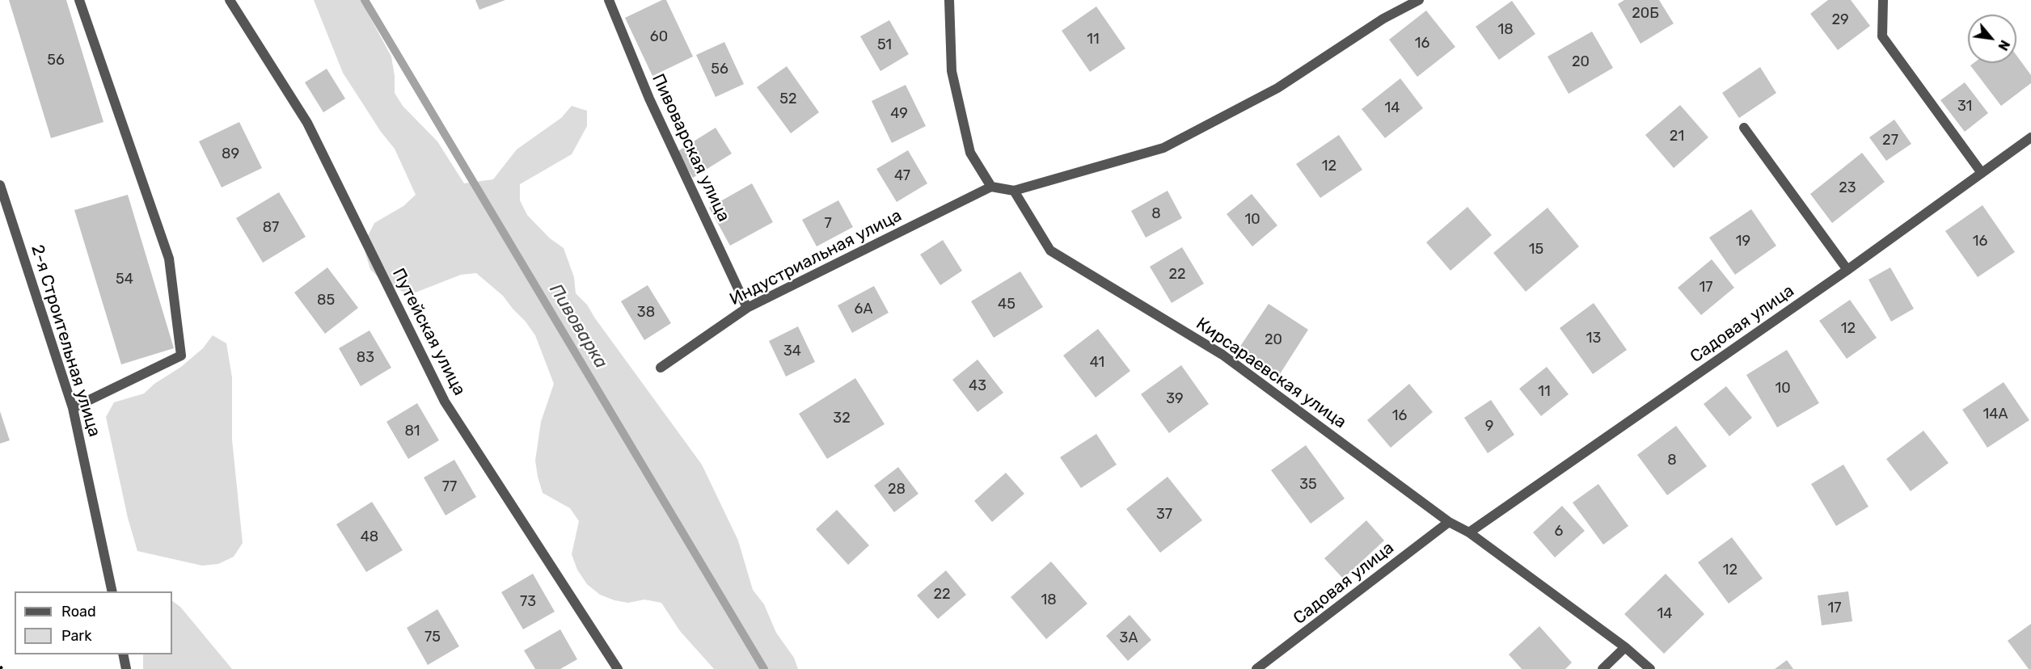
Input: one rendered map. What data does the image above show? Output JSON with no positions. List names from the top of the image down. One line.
{"streets":{"street":["Пивоварская улица","Индустриальная улица","Садовая улица","Путейская улица","2-я Строительная улица","Кирсараевская улица"]},"crossings":[["Пивоварская улица","Индустриальная улица"],["Садовая улица","Кирсараевская улица"]],"water":["Пивоварка"],"house_numbers":["20Б","29","18","60","11","16","51","56","20","56","52","31","14","49","21","27","89","12","47","23","8","10","7","87","19","16","15","22","54","17","85","45","6А","38","12","13","20","34","83","41","43","10","11","39","14А","16","32","9","81","8","35","77","28","37","6","48","12","22","18","73","17","14","75","3А"],"legend":["Road","Park"],"north":"bottom right"}
